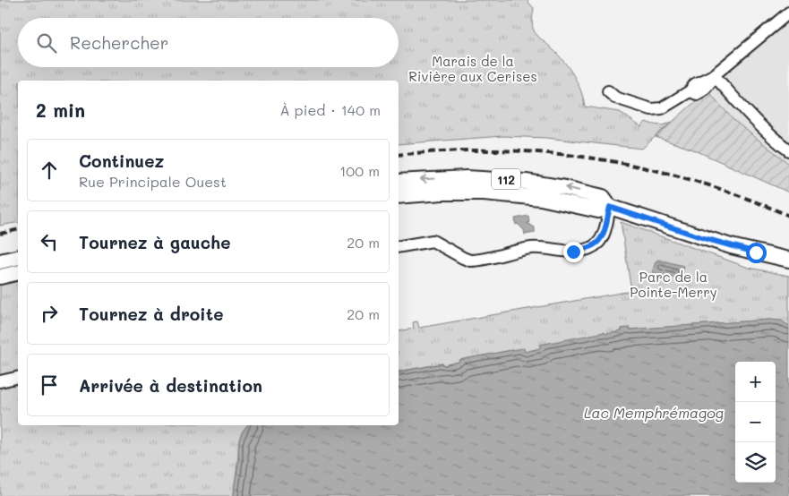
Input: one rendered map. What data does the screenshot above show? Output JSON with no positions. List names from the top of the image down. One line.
{"streets":{"main road":["112"]},"water":["Lac Memphrémagog"],"parks":["Marais de la Rivière aux Cerises","Parc de la Pointe-Merry"],"page":{"search":"Rechercher","heading":["2 min","À pied · 140 m"],"list":[["Continuez","Rue Principale Ouest","100 m"],["Tournez à gauche","20 m"],["Tournez à droite","20 m"],"Arrivée à destination"],"map_buttons":["+","−"]}}
